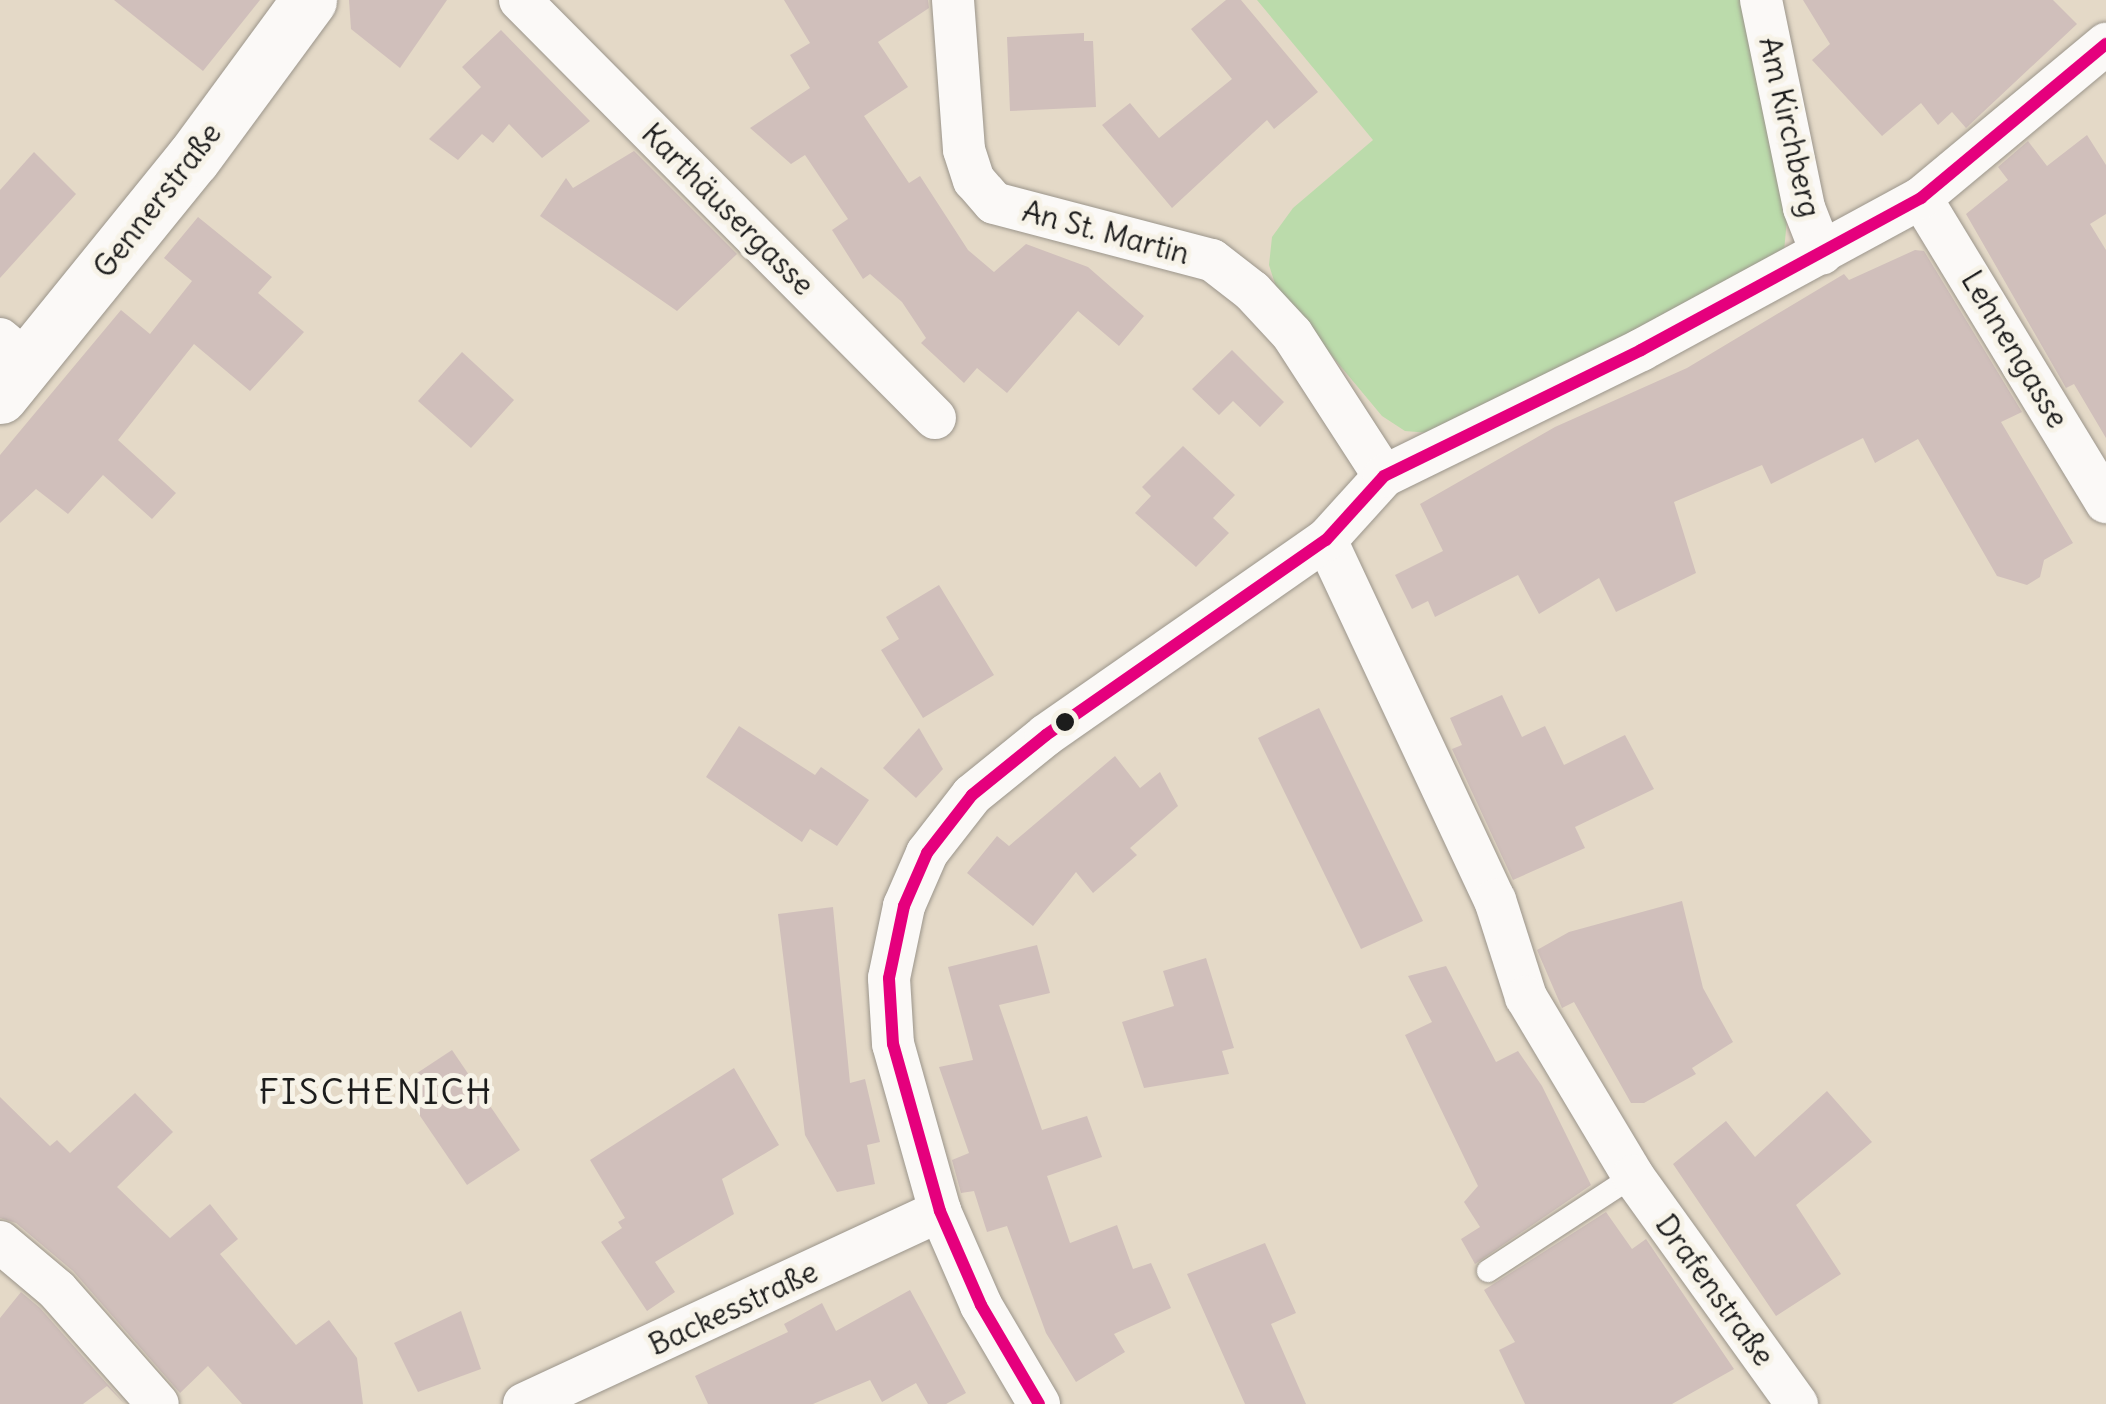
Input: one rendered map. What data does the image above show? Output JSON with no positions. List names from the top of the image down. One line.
{"streets":{"street":["Am Kirchberg","Gennerstraße","Karthäusergasse","An St. Martin","Lehnengasse","Drafenstraße","Backesstraße"]},"districts":["FISCHENICH"]}
